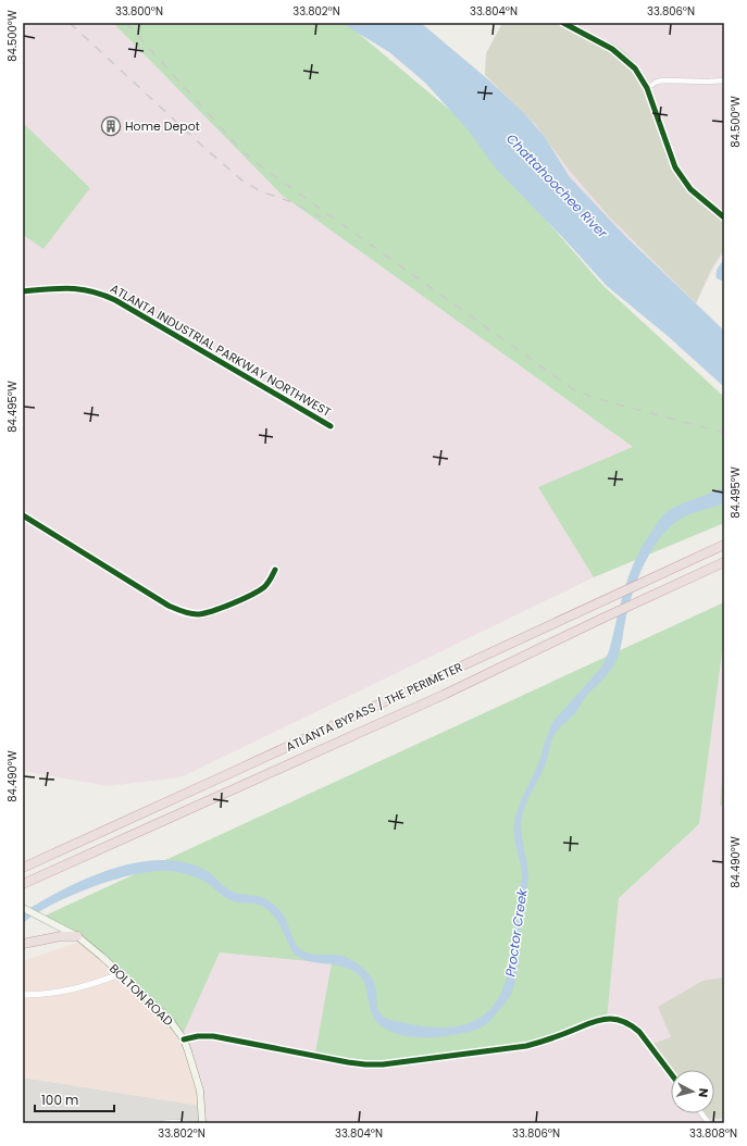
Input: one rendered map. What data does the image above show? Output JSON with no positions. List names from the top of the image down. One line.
{"streets":{"highway":["ATLANTA BYPASS / THE PERIMETER"],"main road":["BOLTON ROAD"],"street":["ATLANTA INDUSTRIAL PARKWAY NORTHWEST"]},"water":["Chattahoochee River","Proctor Creek"],"places":{"building":["Home Depot"]},"scale_bar":"100 m","north":"right","coordinates":["33.800°N","33.802°N","33.804°N","33.806°N","84.500°W","84.495°W","84.490°W","33.808°N"]}
